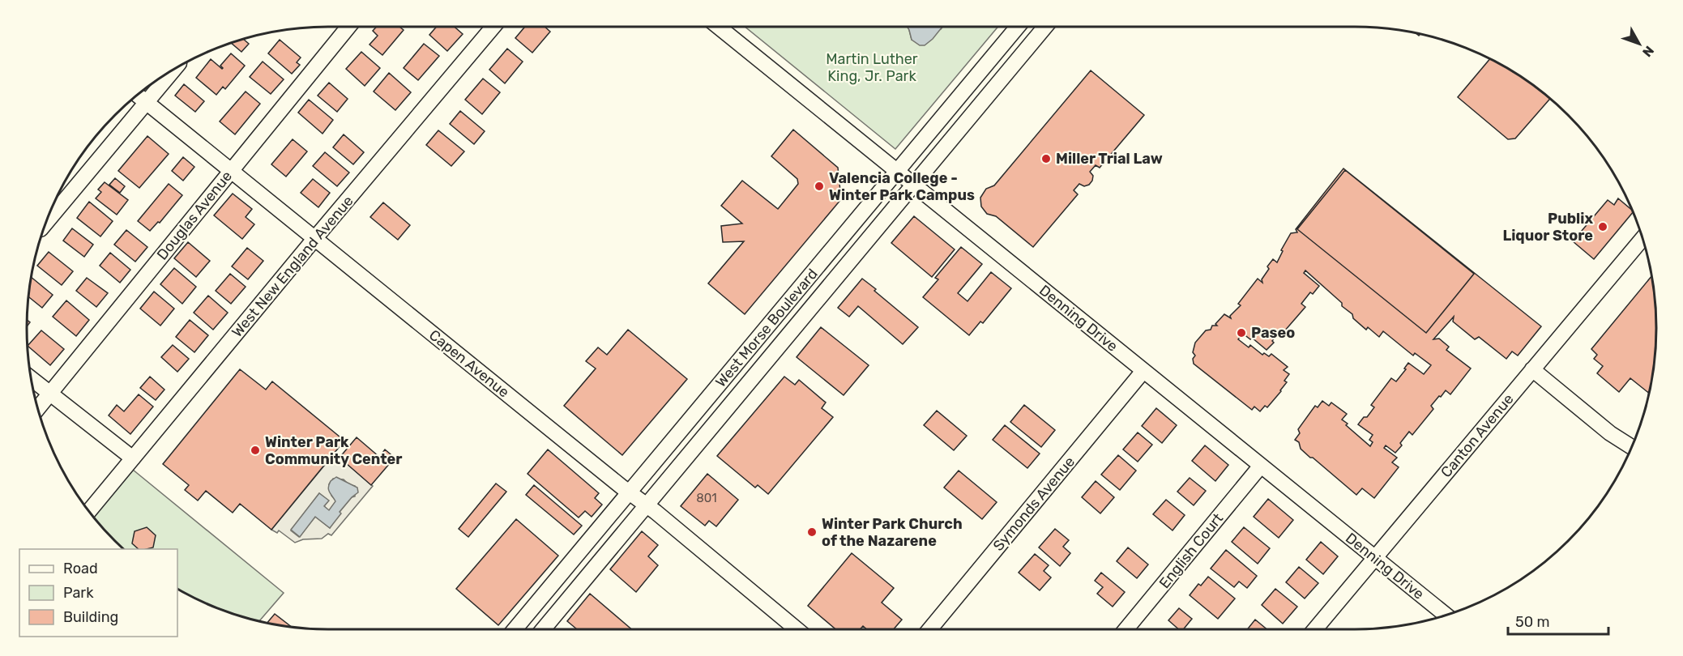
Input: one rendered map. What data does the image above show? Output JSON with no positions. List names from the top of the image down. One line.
{"streets":{"street":["Douglas Avenue","West New England Avenue","Denning Drive","West Morse Boulevard","Capen Avenue","Canton Avenue","Symonds Avenue","English Court"]},"crossings":[["Douglas Avenue","Capen Avenue"],["West New England Avenue","Capen Avenue"],["Denning Drive","West Morse Boulevard"],["Denning Drive","Canton Avenue"],["Denning Drive","Symonds Avenue"],["Denning Drive","English Court"],["West Morse Boulevard","Capen Avenue"]],"parks":["Martin Luther King, Jr. Park"],"places":["Miller Trial Law","Valencia College - Winter Park Campus","Publix Liquor Store","Paseo","Winter Park Community Center","Winter Park Church of the Nazarene"],"house_numbers":["801"],"legend":["Road","Park","Building"],"scale_bar":"50 m","north":"bottom right"}
